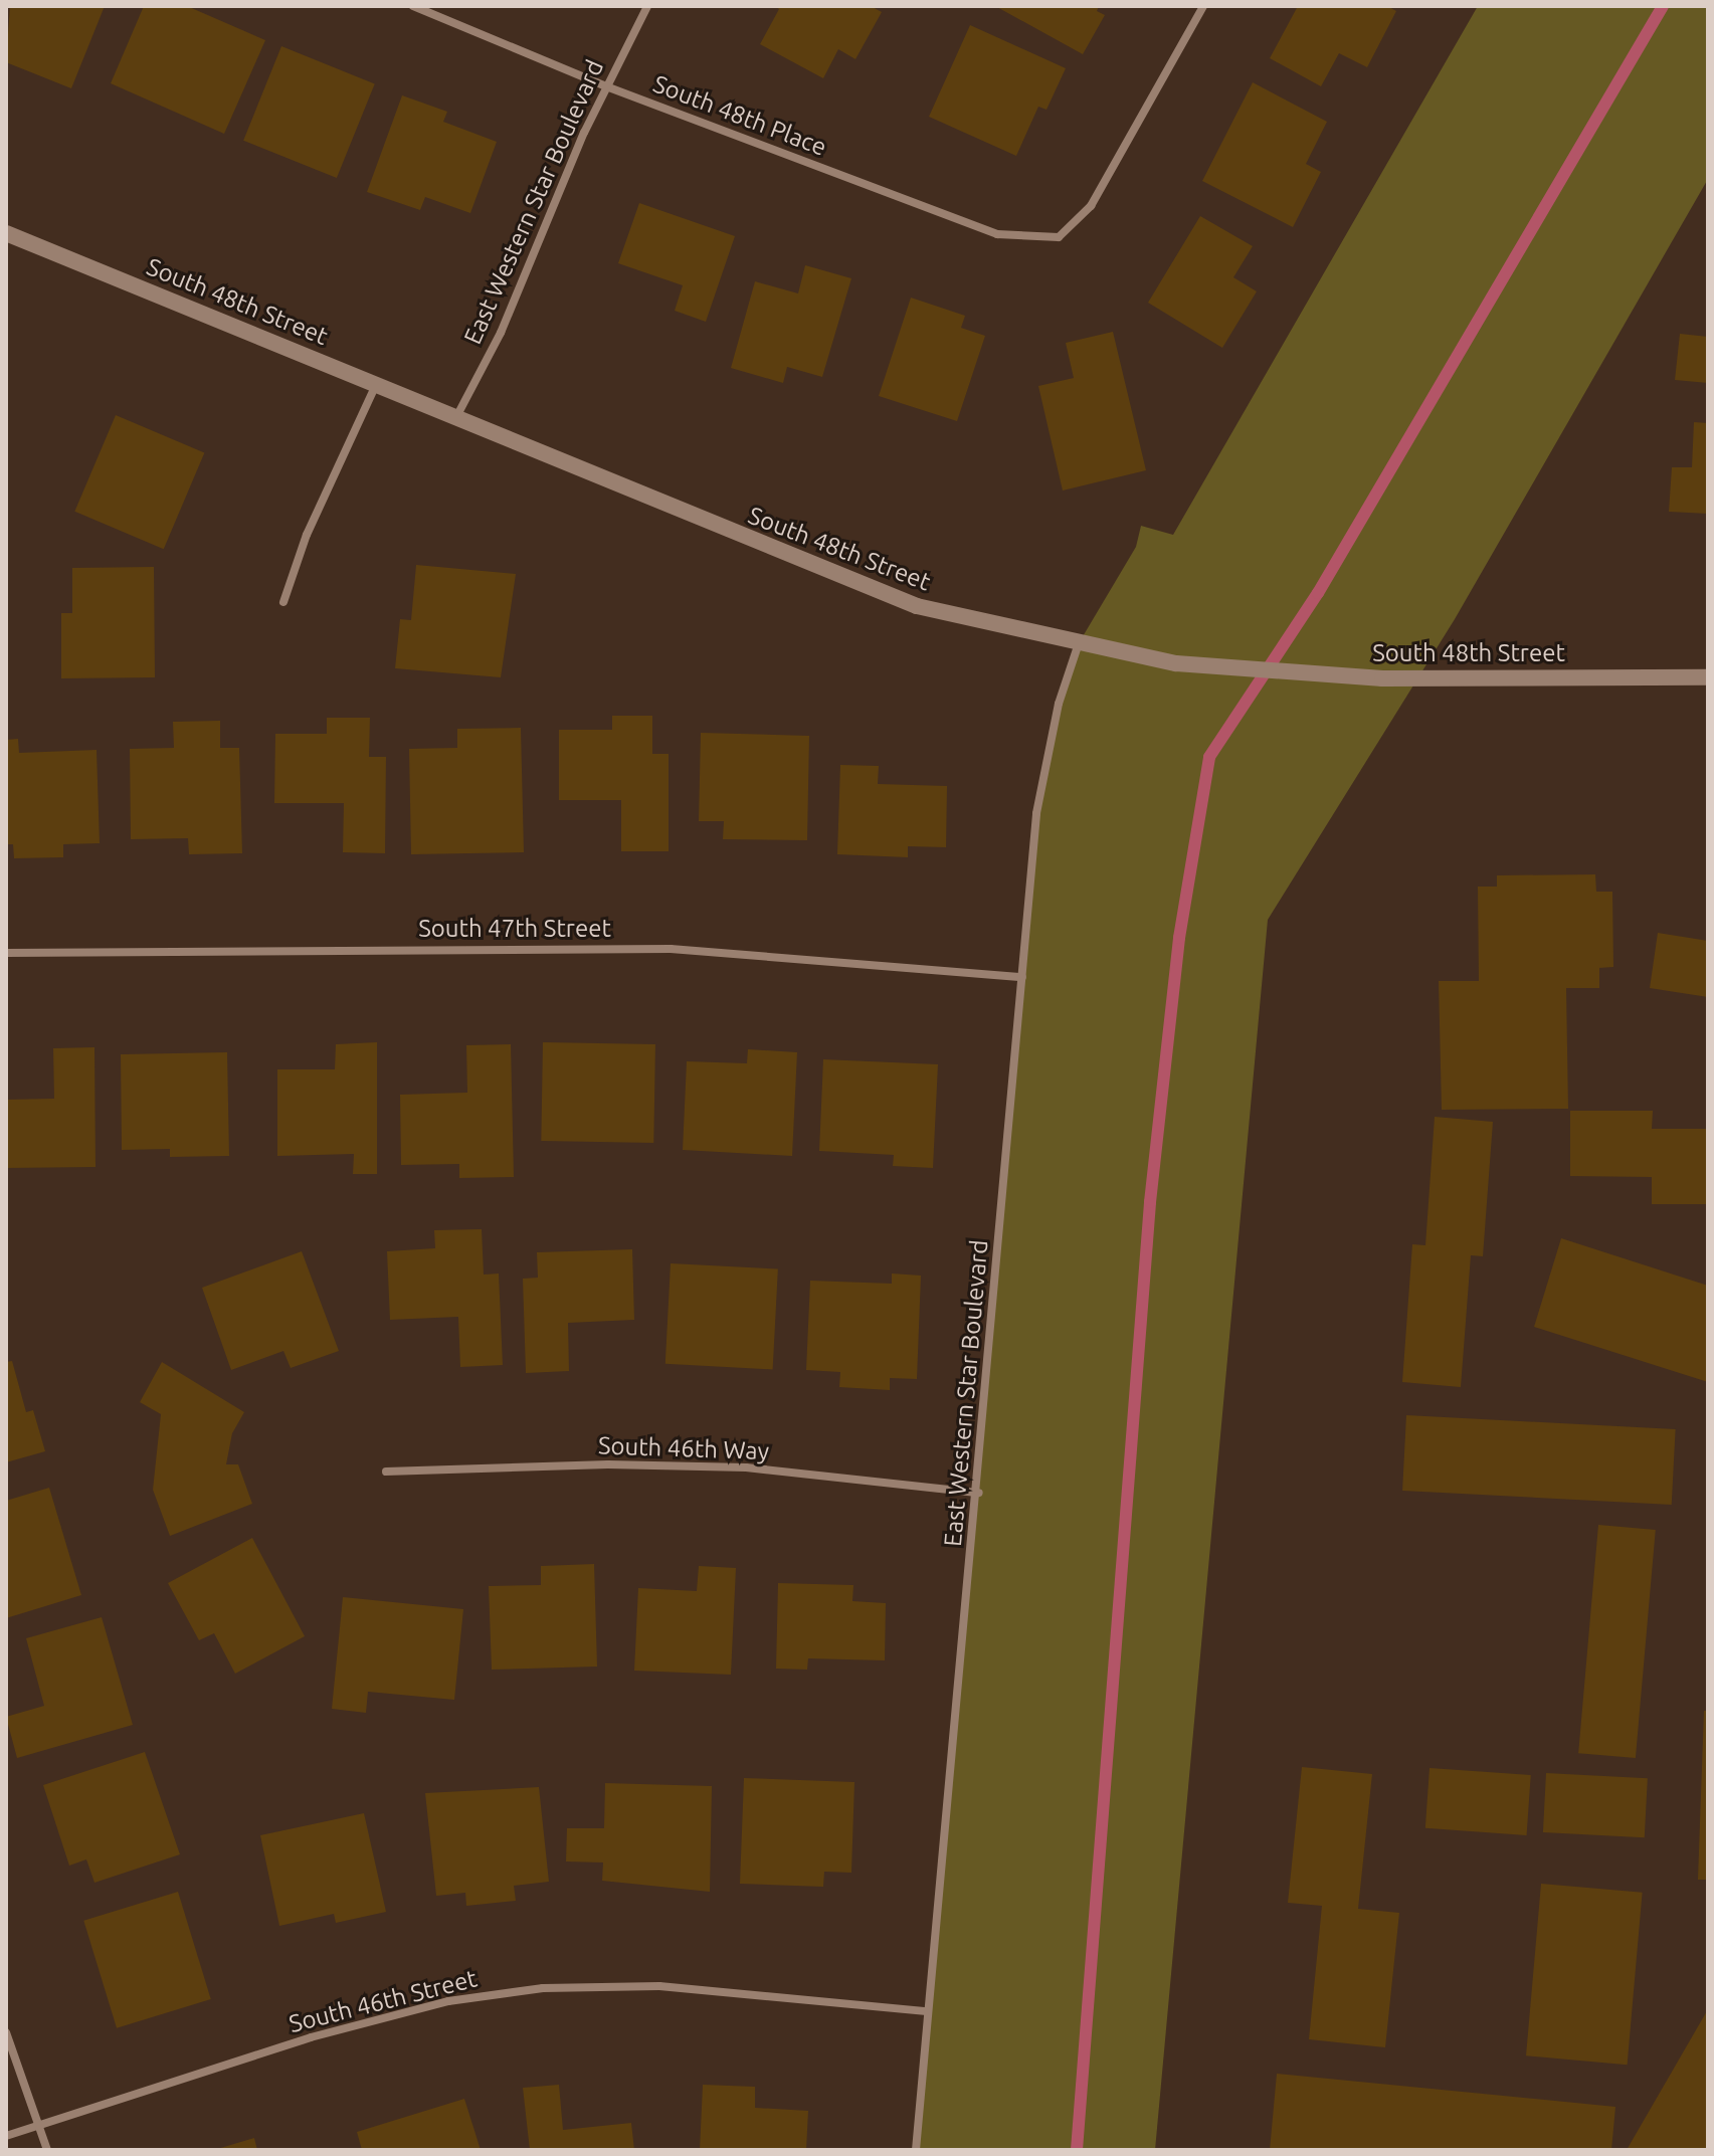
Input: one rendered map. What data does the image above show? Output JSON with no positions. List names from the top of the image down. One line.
{"streets":{"main road":["South 48th Street"],"street":["South 48th Place","East Western Star Boulevard","South 47th Street","South 46th Way","South 46th Street"]},"crossings":[["South 48th Place","East Western Star Boulevard"],["East Western Star Boulevard","South 48th Street"],["East Western Star Boulevard","South 47th Street"],["East Western Star Boulevard","South 46th Way"],["East Western Star Boulevard","South 46th Street"]]}
